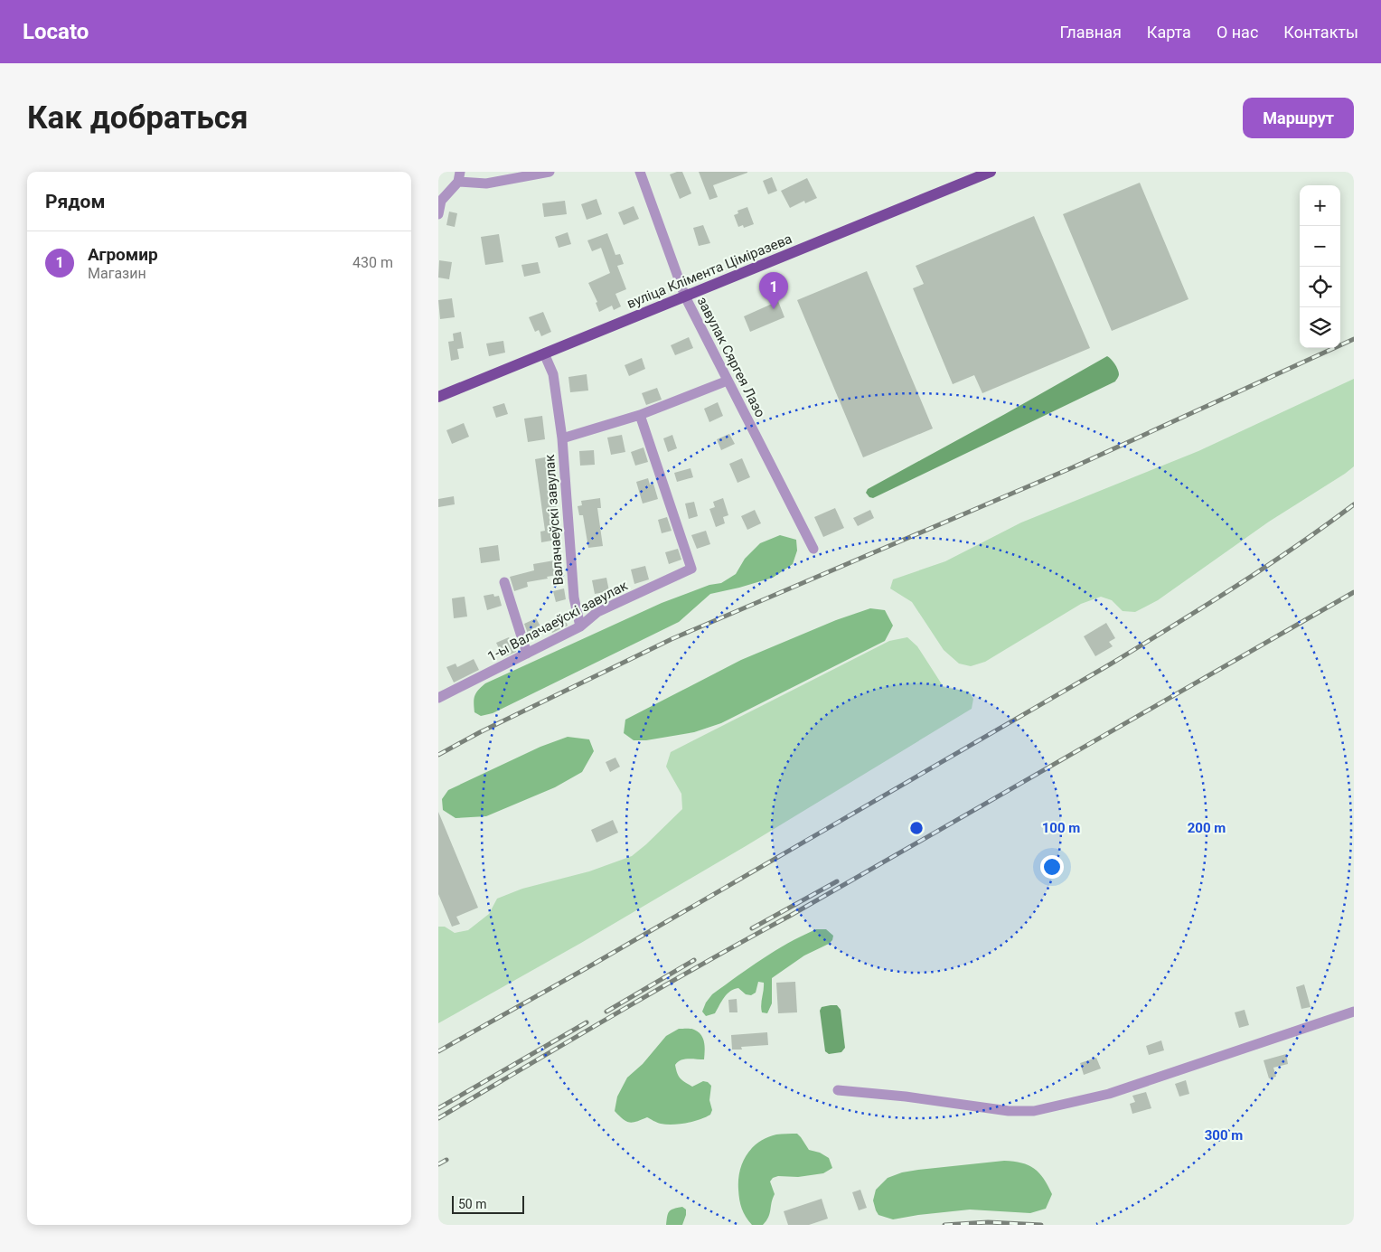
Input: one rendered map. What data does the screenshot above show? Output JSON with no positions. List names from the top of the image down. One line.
{"streets":{"main road":["вуліца Клімента Ціміразева"],"street":["завулак Сяргея Лазо","Валачаеўскі завулак","1-ы Валачаеўскі завулак"]},"crossings":[["вуліца Клімента Ціміразева","завулак Сяргея Лазо"],["вуліца Клімента Ціміразева","Валачаеўскі завулак"],["завулак Сяргея Лазо","Валачаеўскі завулак"],["Валачаеўскі завулак","1-ы Валачаеўскі завулак"]],"scale_bar":"50 m","page":{"header":"Locato","nav":["Главная","Карта","О нас","Контакты"],"buttons":"Маршрут","title":"Как добраться","heading":"Рядом","map_buttons":["+","−"],"list":[{"mark":"1","name":"Агромир","note":"Магазин","value":"430 m"}],"pins":"1","scale":"50 m"},"rings":["100 m","200 m","300 m"]}
